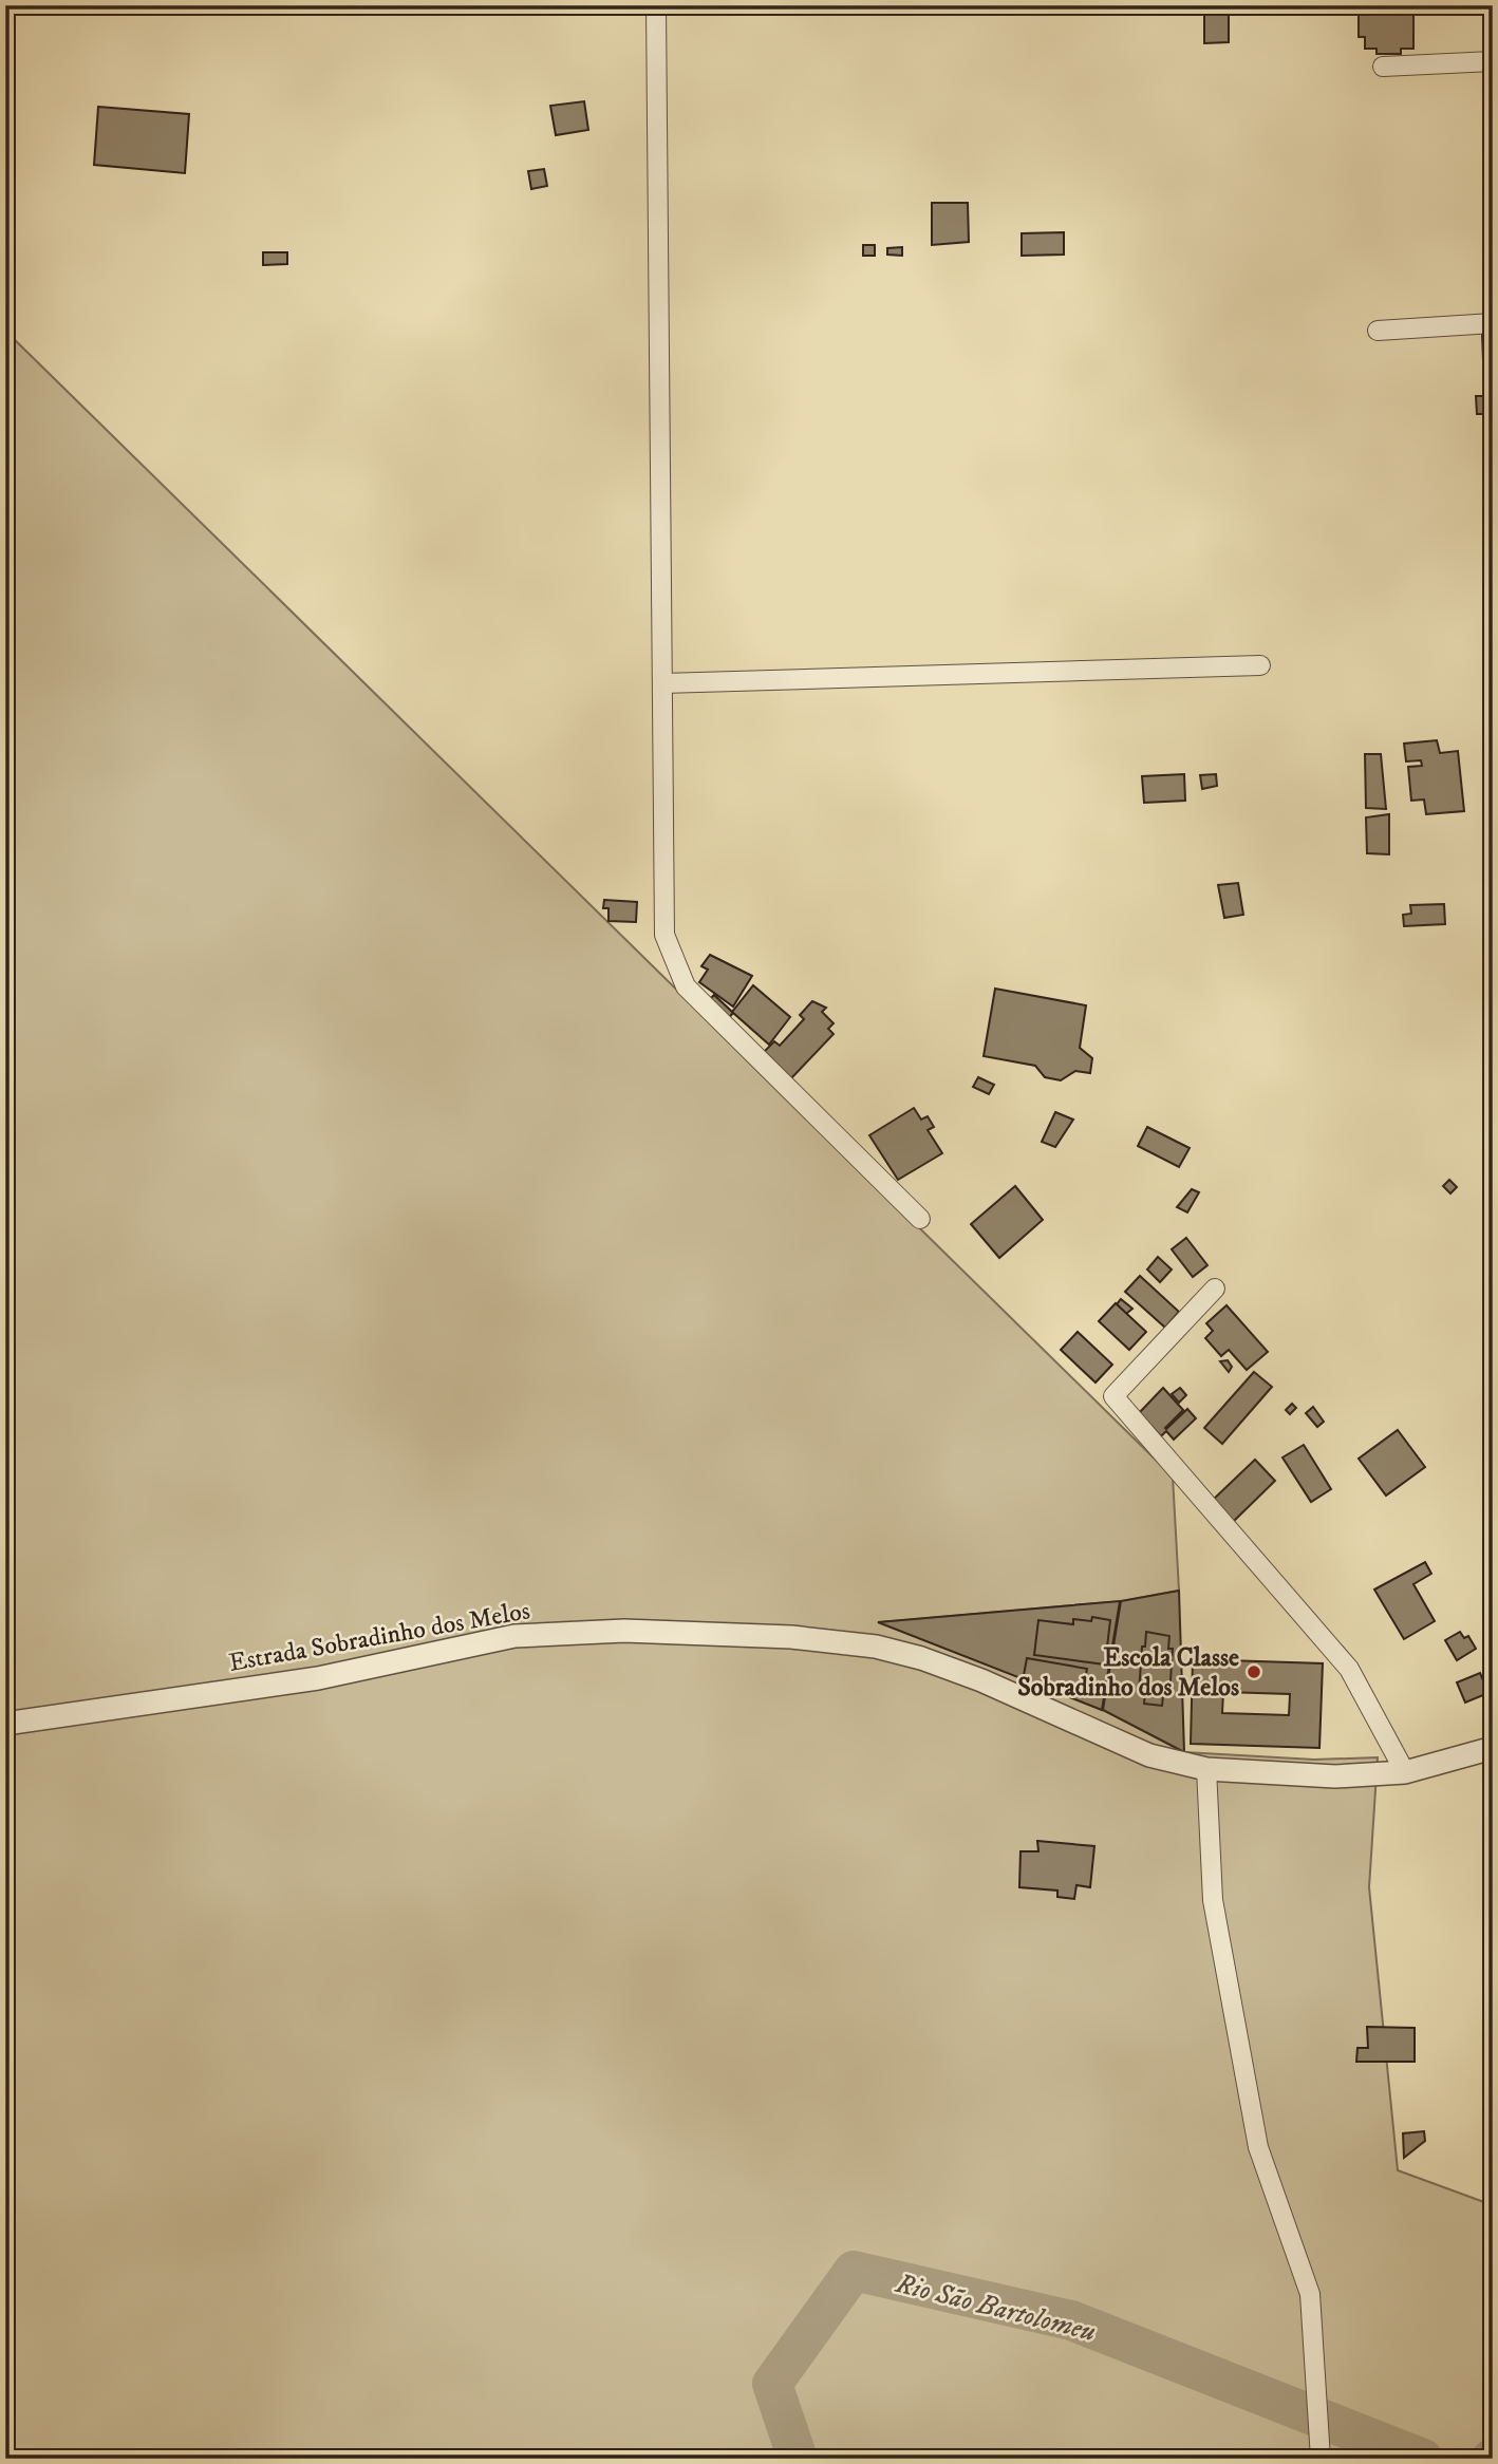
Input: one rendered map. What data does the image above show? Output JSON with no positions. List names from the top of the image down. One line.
{"streets":{"street":["Estrada Sobradinho dos Melos"]},"water":["Rio São Bartolomeu"],"places":["Escola Classe Sobradinho dos Melos"]}
